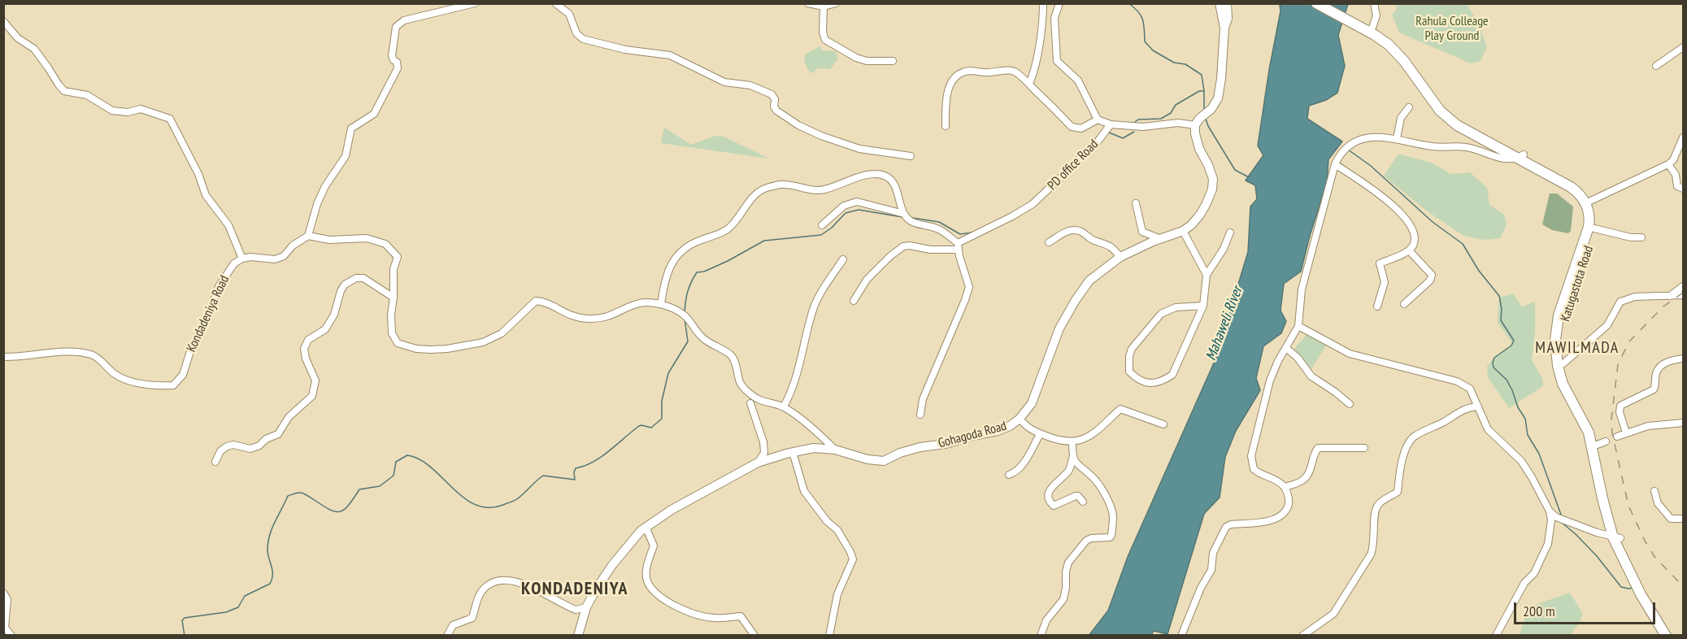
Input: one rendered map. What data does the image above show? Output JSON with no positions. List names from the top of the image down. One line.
{"streets":{"highway":["Katugastota Road"],"main road":["Gohagoda Road"],"street":["PD office Road","Kondadeniya Road"]},"districts":["MAWILMADA","KONDADENIYA"],"water":["Mahaweli River"],"parks":["Rahula Colleage Play Ground"],"scale_bar":"200 m"}
